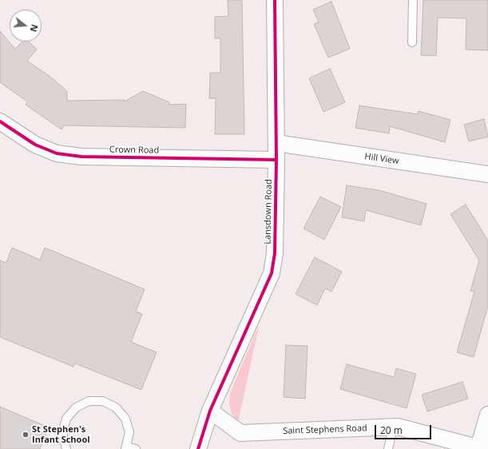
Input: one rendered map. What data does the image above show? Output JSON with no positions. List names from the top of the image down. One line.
{"streets":{"street":["Crown Road","Hill View","Lansdown Road","Saint Stephens Road"]},"crossings":[["Crown Road","Lansdown Road"],["Hill View","Lansdown Road"],["Lansdown Road","Saint Stephens Road"]],"places":["St Stephen's Infant School"],"scale_bar":"20 m","north":"right"}
